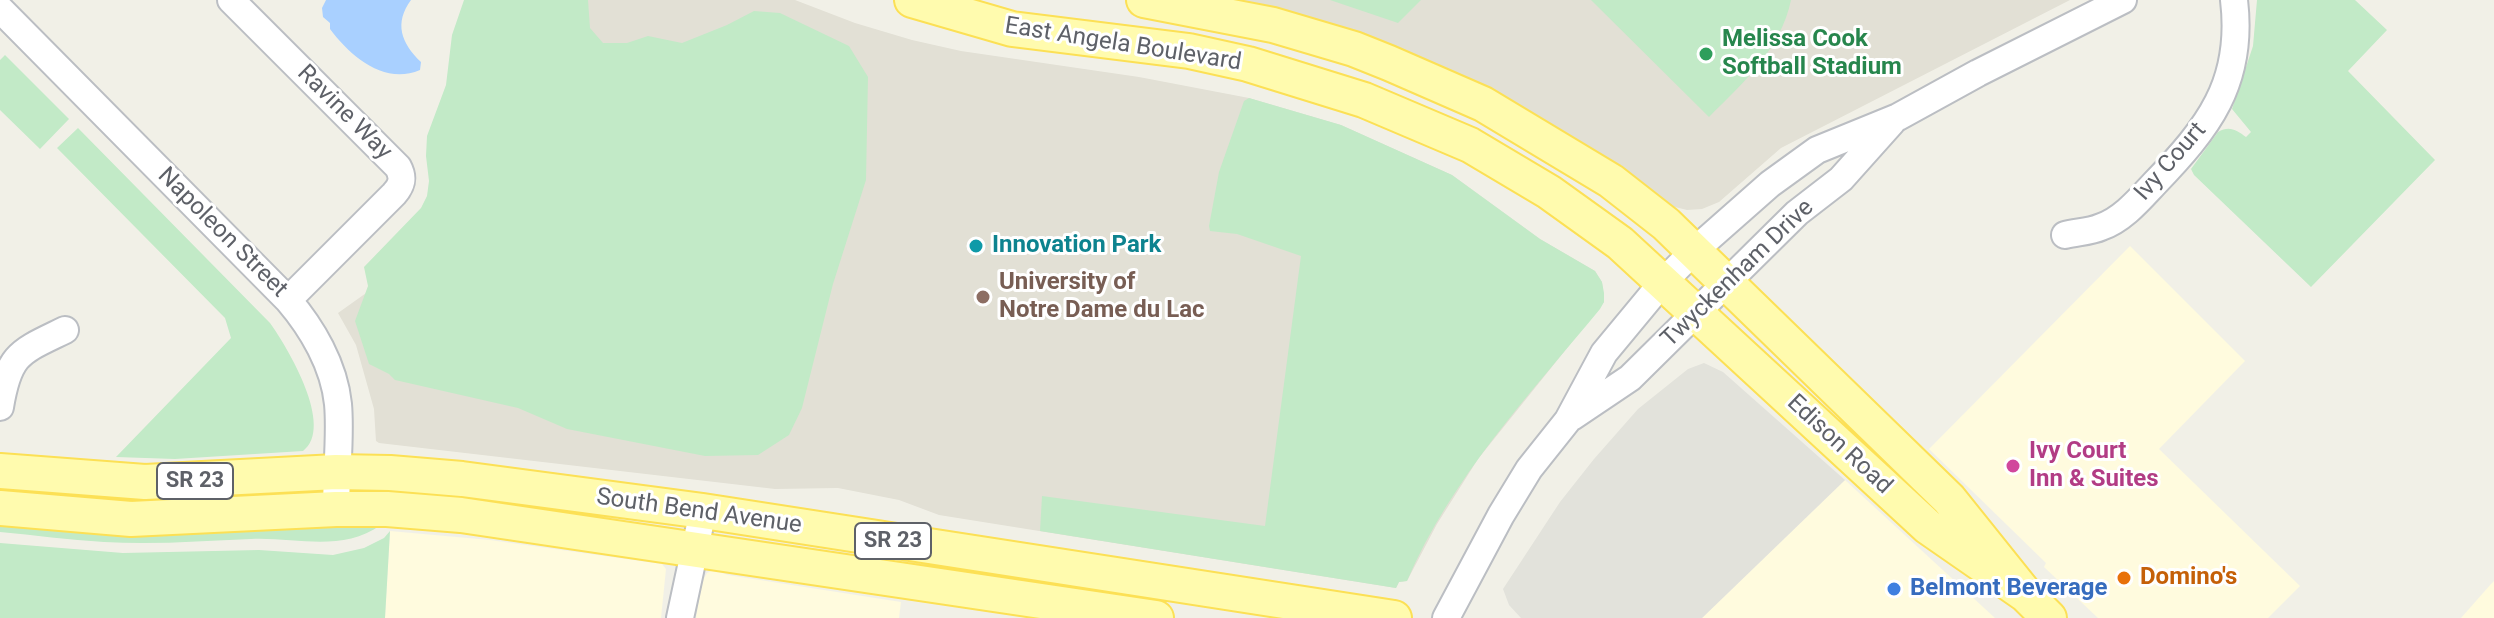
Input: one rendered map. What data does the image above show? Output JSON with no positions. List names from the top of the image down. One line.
{"streets":{"main road":["East Angela Boulevard","Edison Road","SR 23","South Bend Avenue"],"street":["Ravine Way","Ivy Court","Napoleon Street","Twyckenham Drive"]},"crossings":[["East Angela Boulevard","Twyckenham Drive"],["East Angela Boulevard","Edison Road"],["Ravine Way","Napoleon Street"],["Napoleon Street","South Bend Avenue"],["Twyckenham Drive","Edison Road"]],"places":["Melissa Cook Softball Stadium","Innovation Park","University of Notre Dame du Lac","Ivy Court Inn & Suites","Domino's","Belmont Beverage"]}
